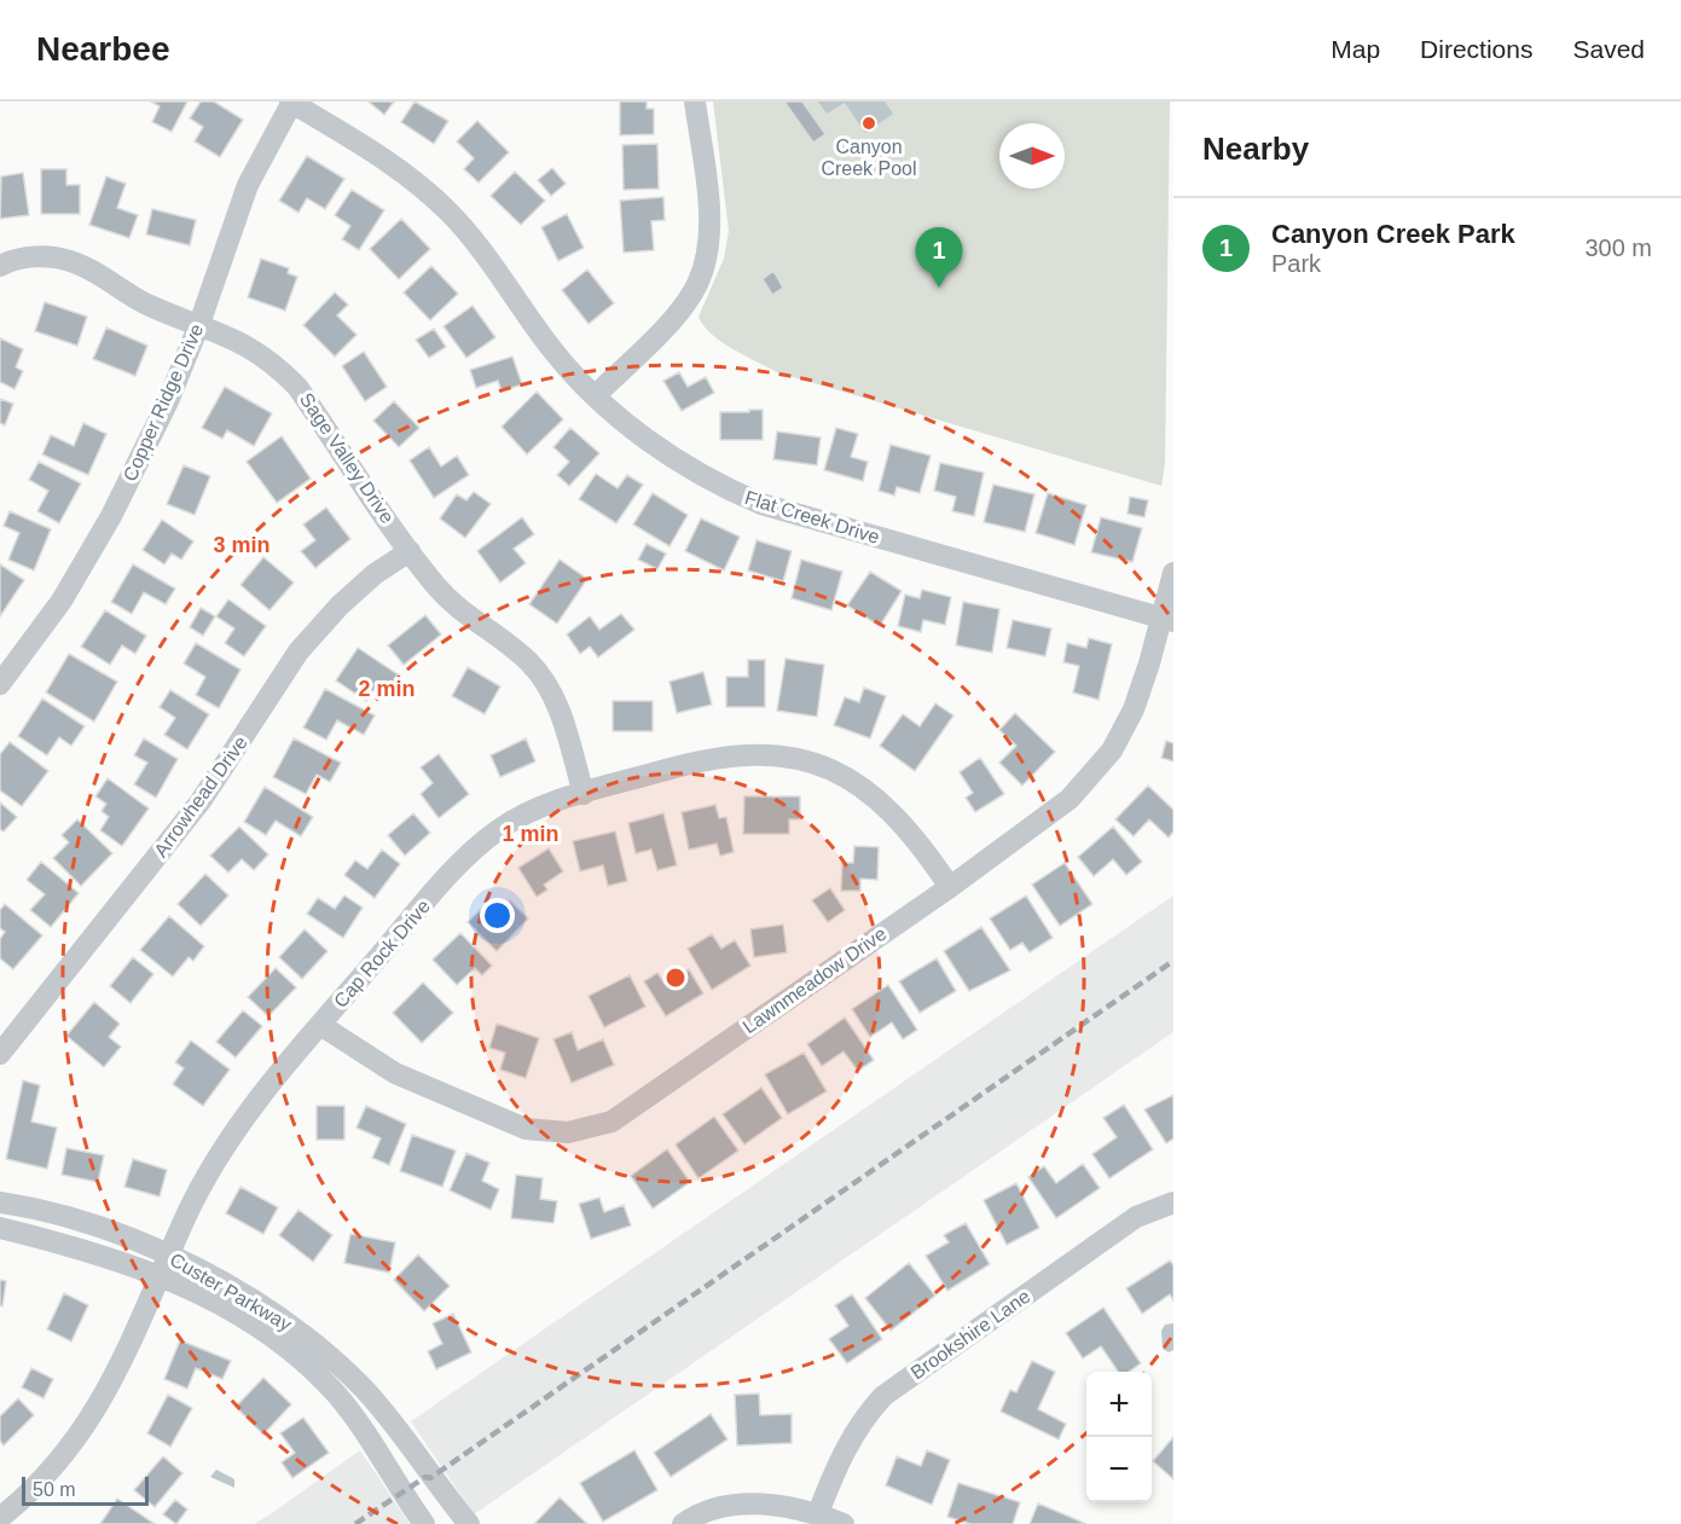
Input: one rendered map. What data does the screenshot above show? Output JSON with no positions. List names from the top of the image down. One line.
{"streets":{"street":["Copper Ridge Drive","Sage Valley Drive","Flat Creek Drive","Arrowhead Drive","Cap Rock Drive","Lawnmeadow Drive","Custer Parkway","Brookshire Lane"]},"crossings":[["Copper Ridge Drive","Sage Valley Drive"],["Copper Ridge Drive","Flat Creek Drive"],["Sage Valley Drive","Arrowhead Drive"],["Sage Valley Drive","Cap Rock Drive"],["Flat Creek Drive","Lawnmeadow Drive"],["Cap Rock Drive","Lawnmeadow Drive"],["Cap Rock Drive","Custer Parkway"]],"places":["Canyon Creek Pool"],"scale_bar":"50 m","north":"right","page":{"header":"Nearbee","nav":["Map","Directions","Saved"],"heading":"Nearby","list":[{"mark":"1","name":"Canyon Creek Park","note":"Park","value":"300 m"}],"pins":"1","map_buttons":["+","−"],"scale":"50 m"},"rings":["3 min","2 min","1 min"]}
